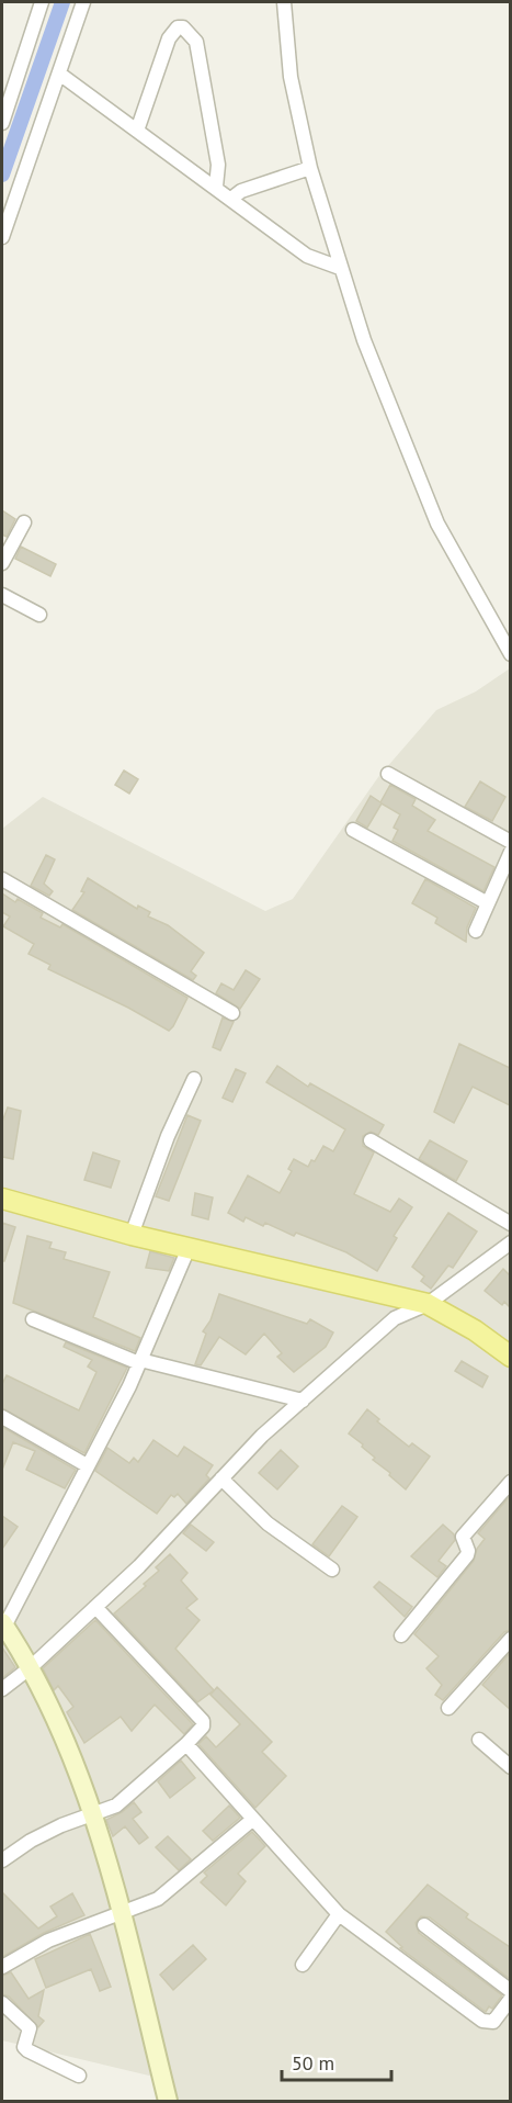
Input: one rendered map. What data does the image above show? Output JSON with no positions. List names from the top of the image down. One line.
{"scale_bar":"50 m"}
